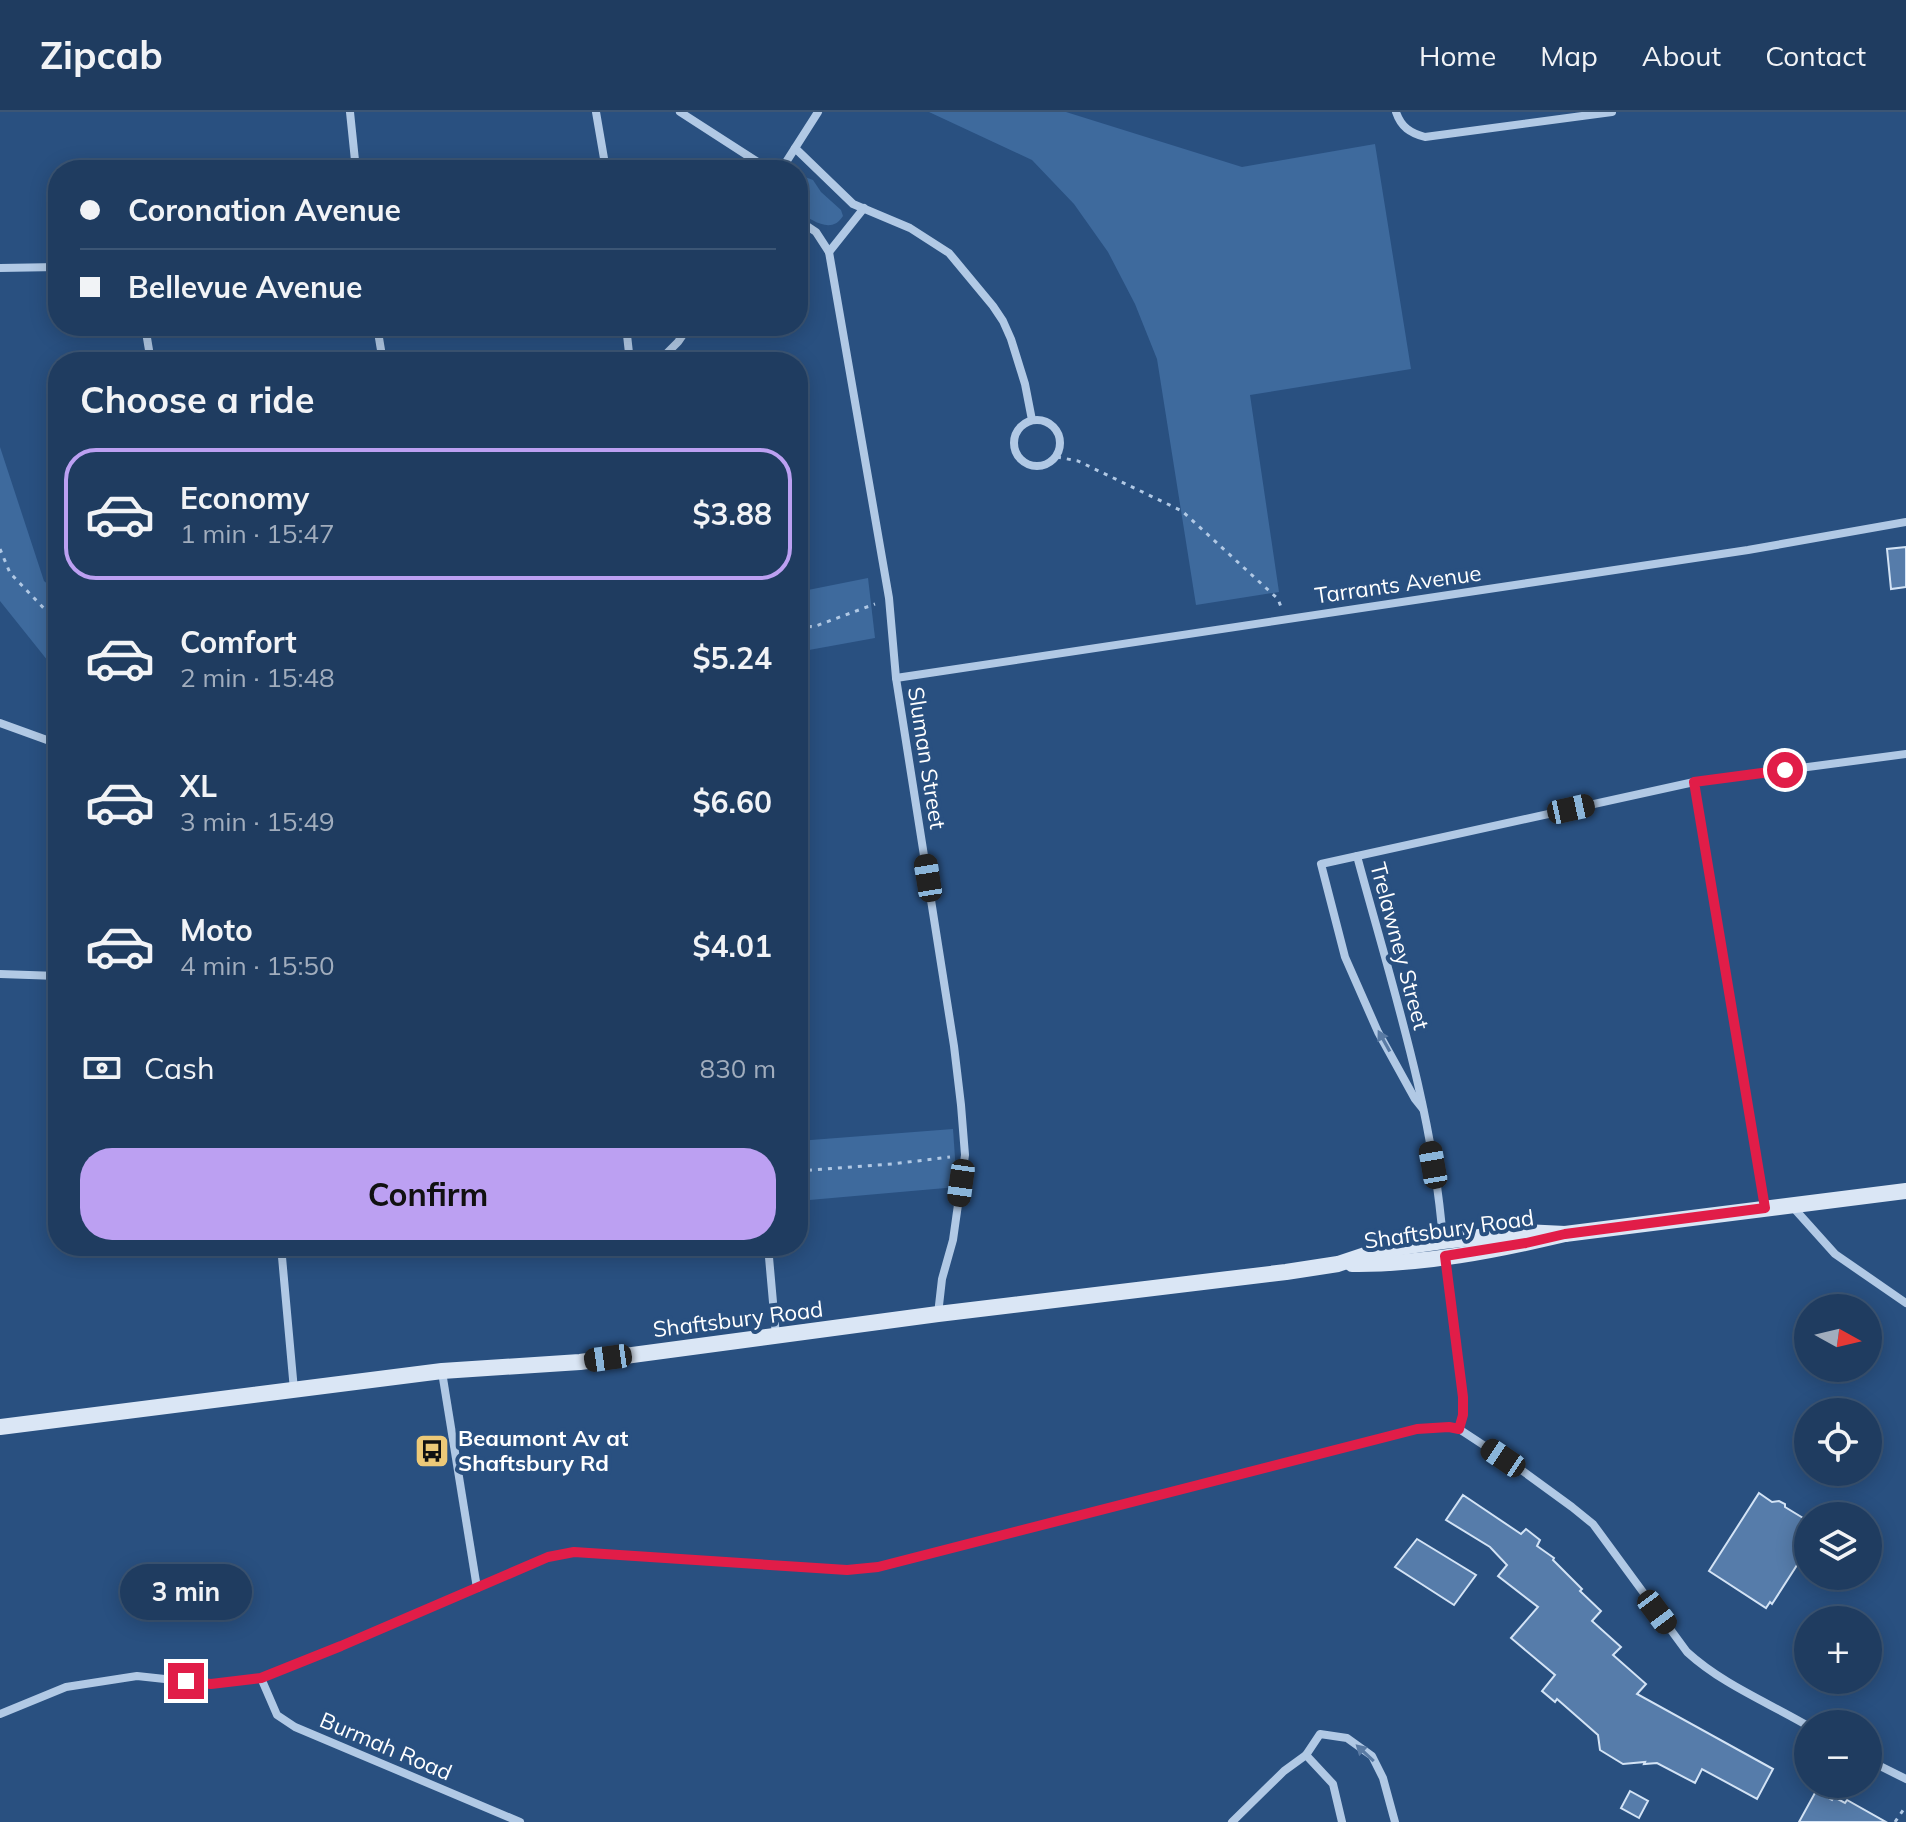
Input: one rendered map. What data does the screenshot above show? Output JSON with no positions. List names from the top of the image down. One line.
{"streets":{"street":["Tarrants Avenue","Sluman Street","Trelawney Street","Shaftsbury Road","Burmah Road"]},"crossings":[["Tarrants Avenue","Sluman Street"],["Sluman Street","Shaftsbury Road"],["Trelawney Street","Shaftsbury Road"]],"places":{"bus stop":["Beaumont Av at Shaftsbury Rd"]},"north":"right","page":{"header":"Zipcab","nav":["Home","Map","About","Contact"],"banner":["Coronation Avenue","Bellevue Avenue"],"heading":"Choose a ride","list":[{"name":"Economy","note":"1 min · 15:47","value":"$3.88"},{"name":"Comfort","note":"2 min · 15:48","value":"$5.24"},{"name":"XL","note":"3 min · 15:49","value":"$6.60"},{"name":"Moto","note":"4 min · 15:50","value":"$4.01"}],"pay":["Cash","830 m"],"buttons":"Confirm","map_buttons":["+","−"],"bubble":"3 min"}}
